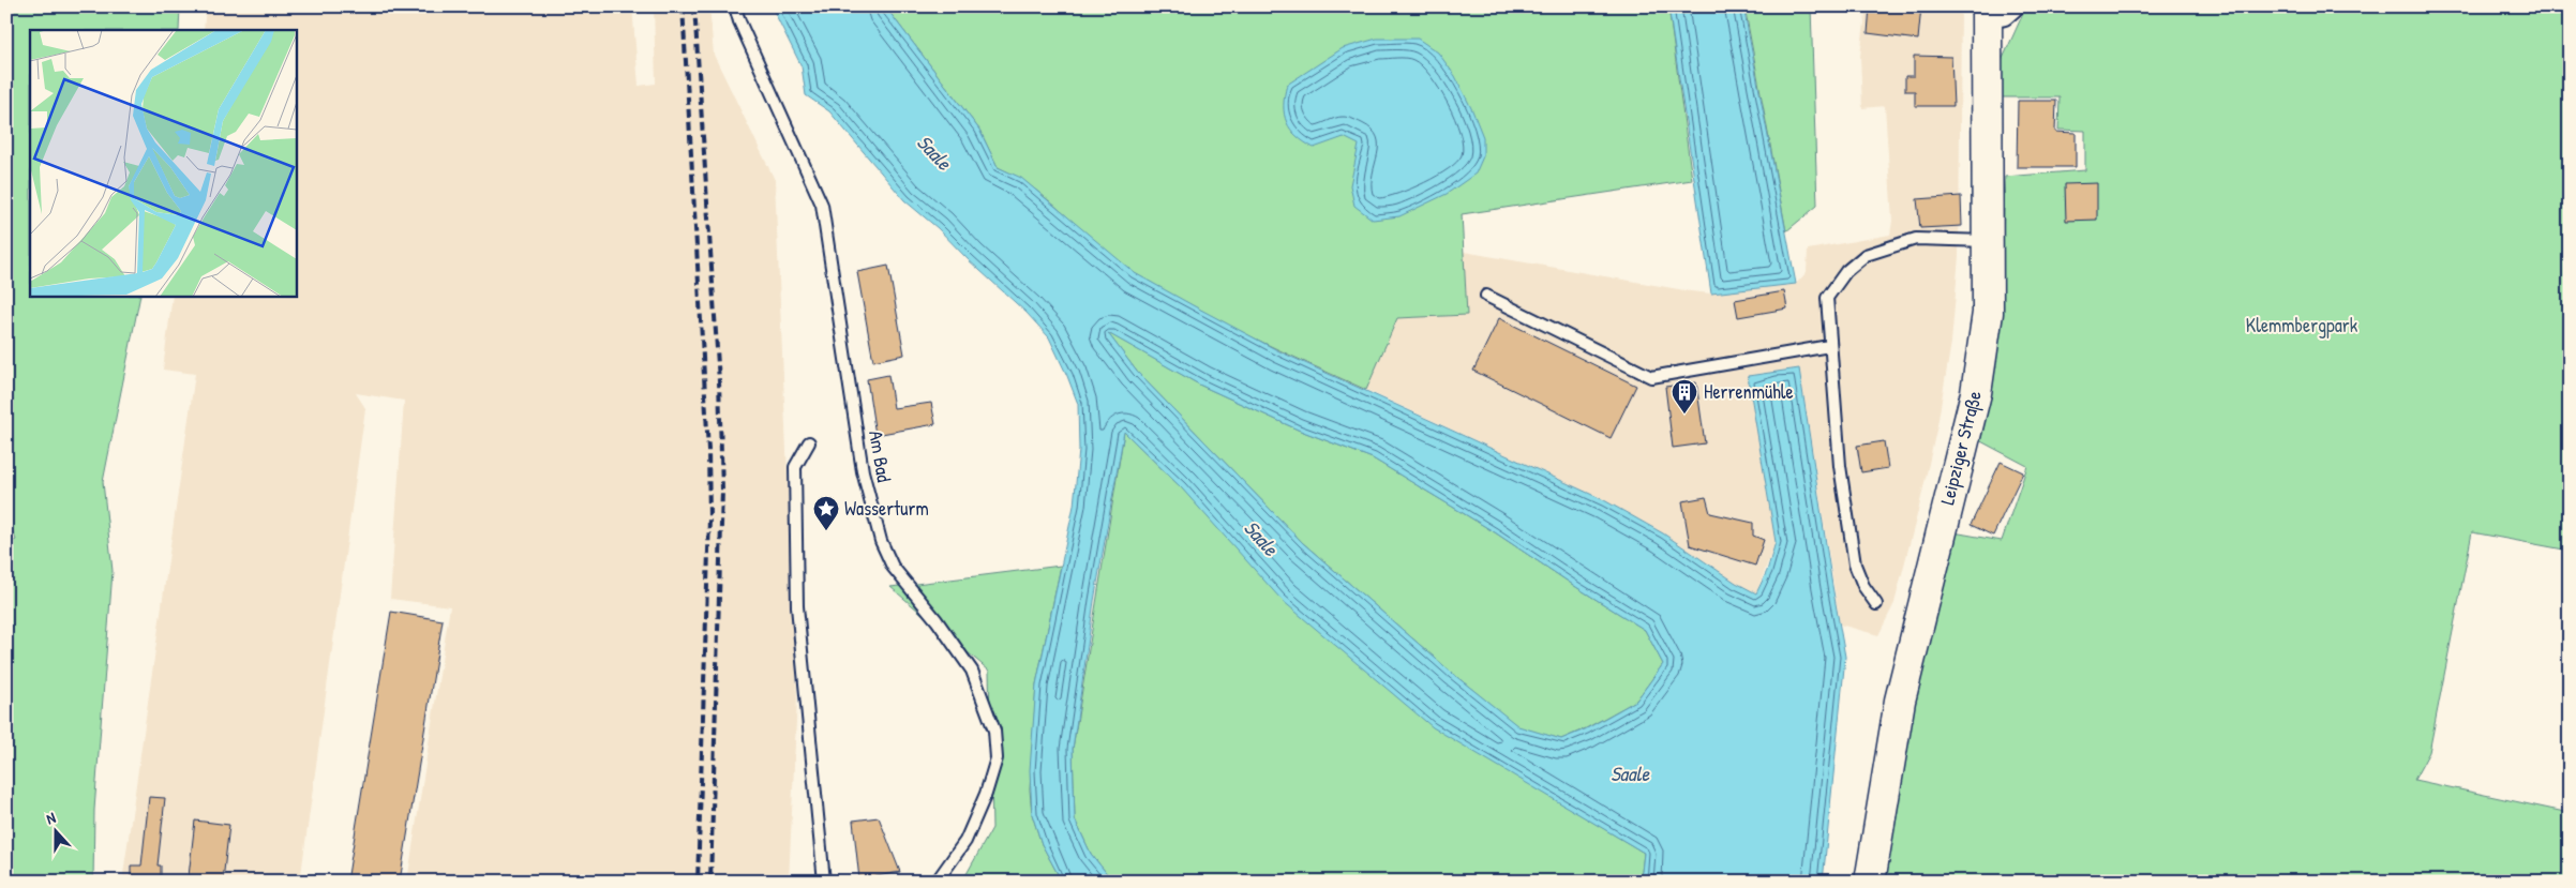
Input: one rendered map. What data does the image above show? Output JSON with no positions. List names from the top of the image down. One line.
{"streets":{"street":["Leipziger Straße"],"lane":["Am Bad"]},"water":["Saale"],"parks":["Klemmbergpark"],"places":{"building":["Herrenmühle"],"place":["Wasserturm"]},"north":"top"}
